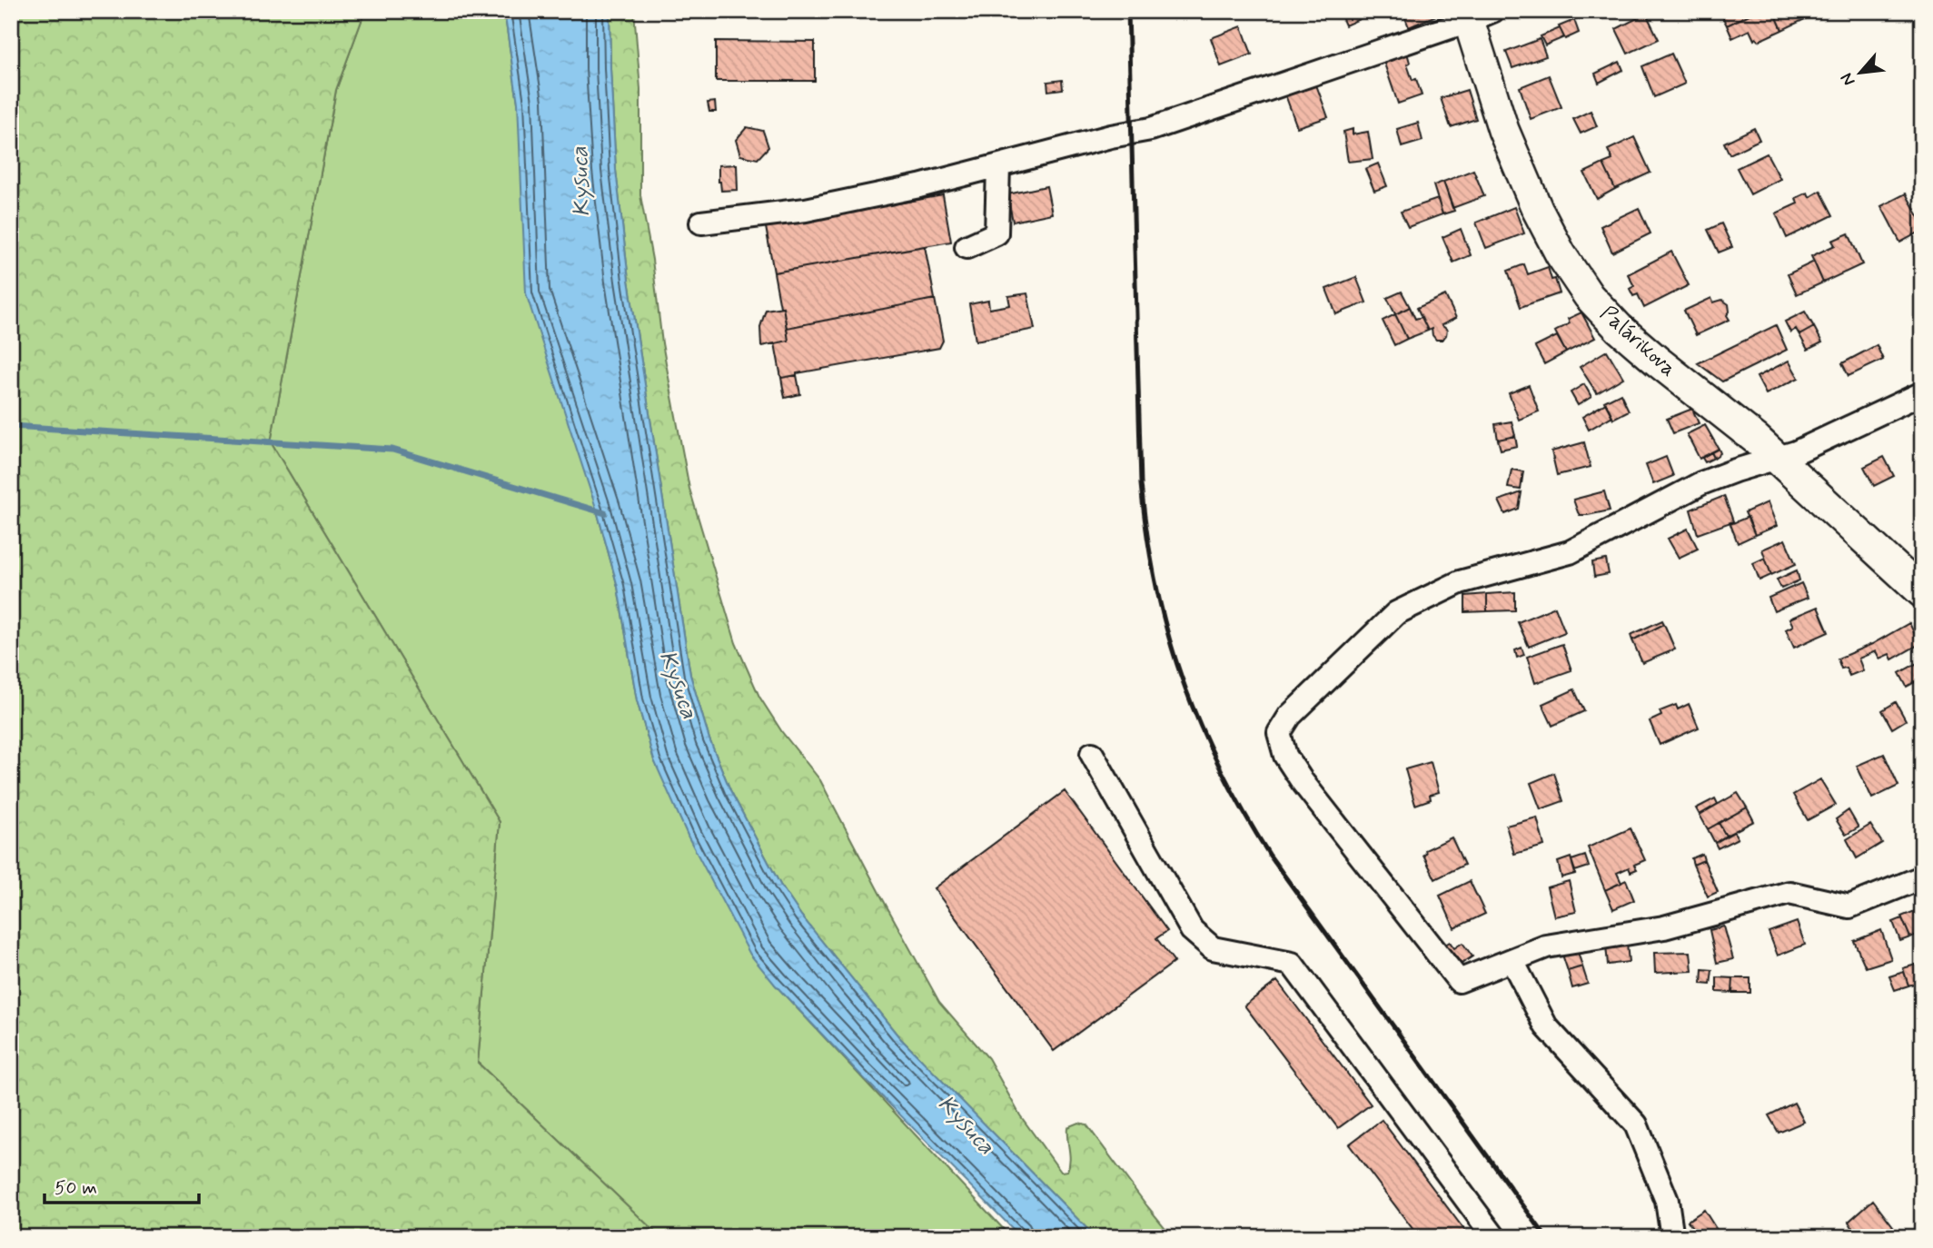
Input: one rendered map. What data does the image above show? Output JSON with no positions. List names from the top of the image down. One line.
{"streets":{"main road":["Palárikova"]},"water":["Kysuca"],"scale_bar":"50 m","north":"bottom left"}
